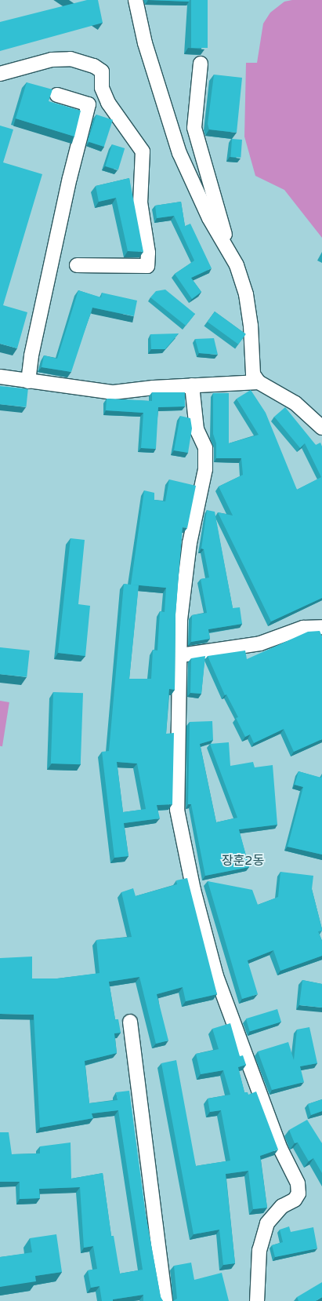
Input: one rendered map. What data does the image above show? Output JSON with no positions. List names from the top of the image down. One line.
{"districts":["장훈2동"]}
